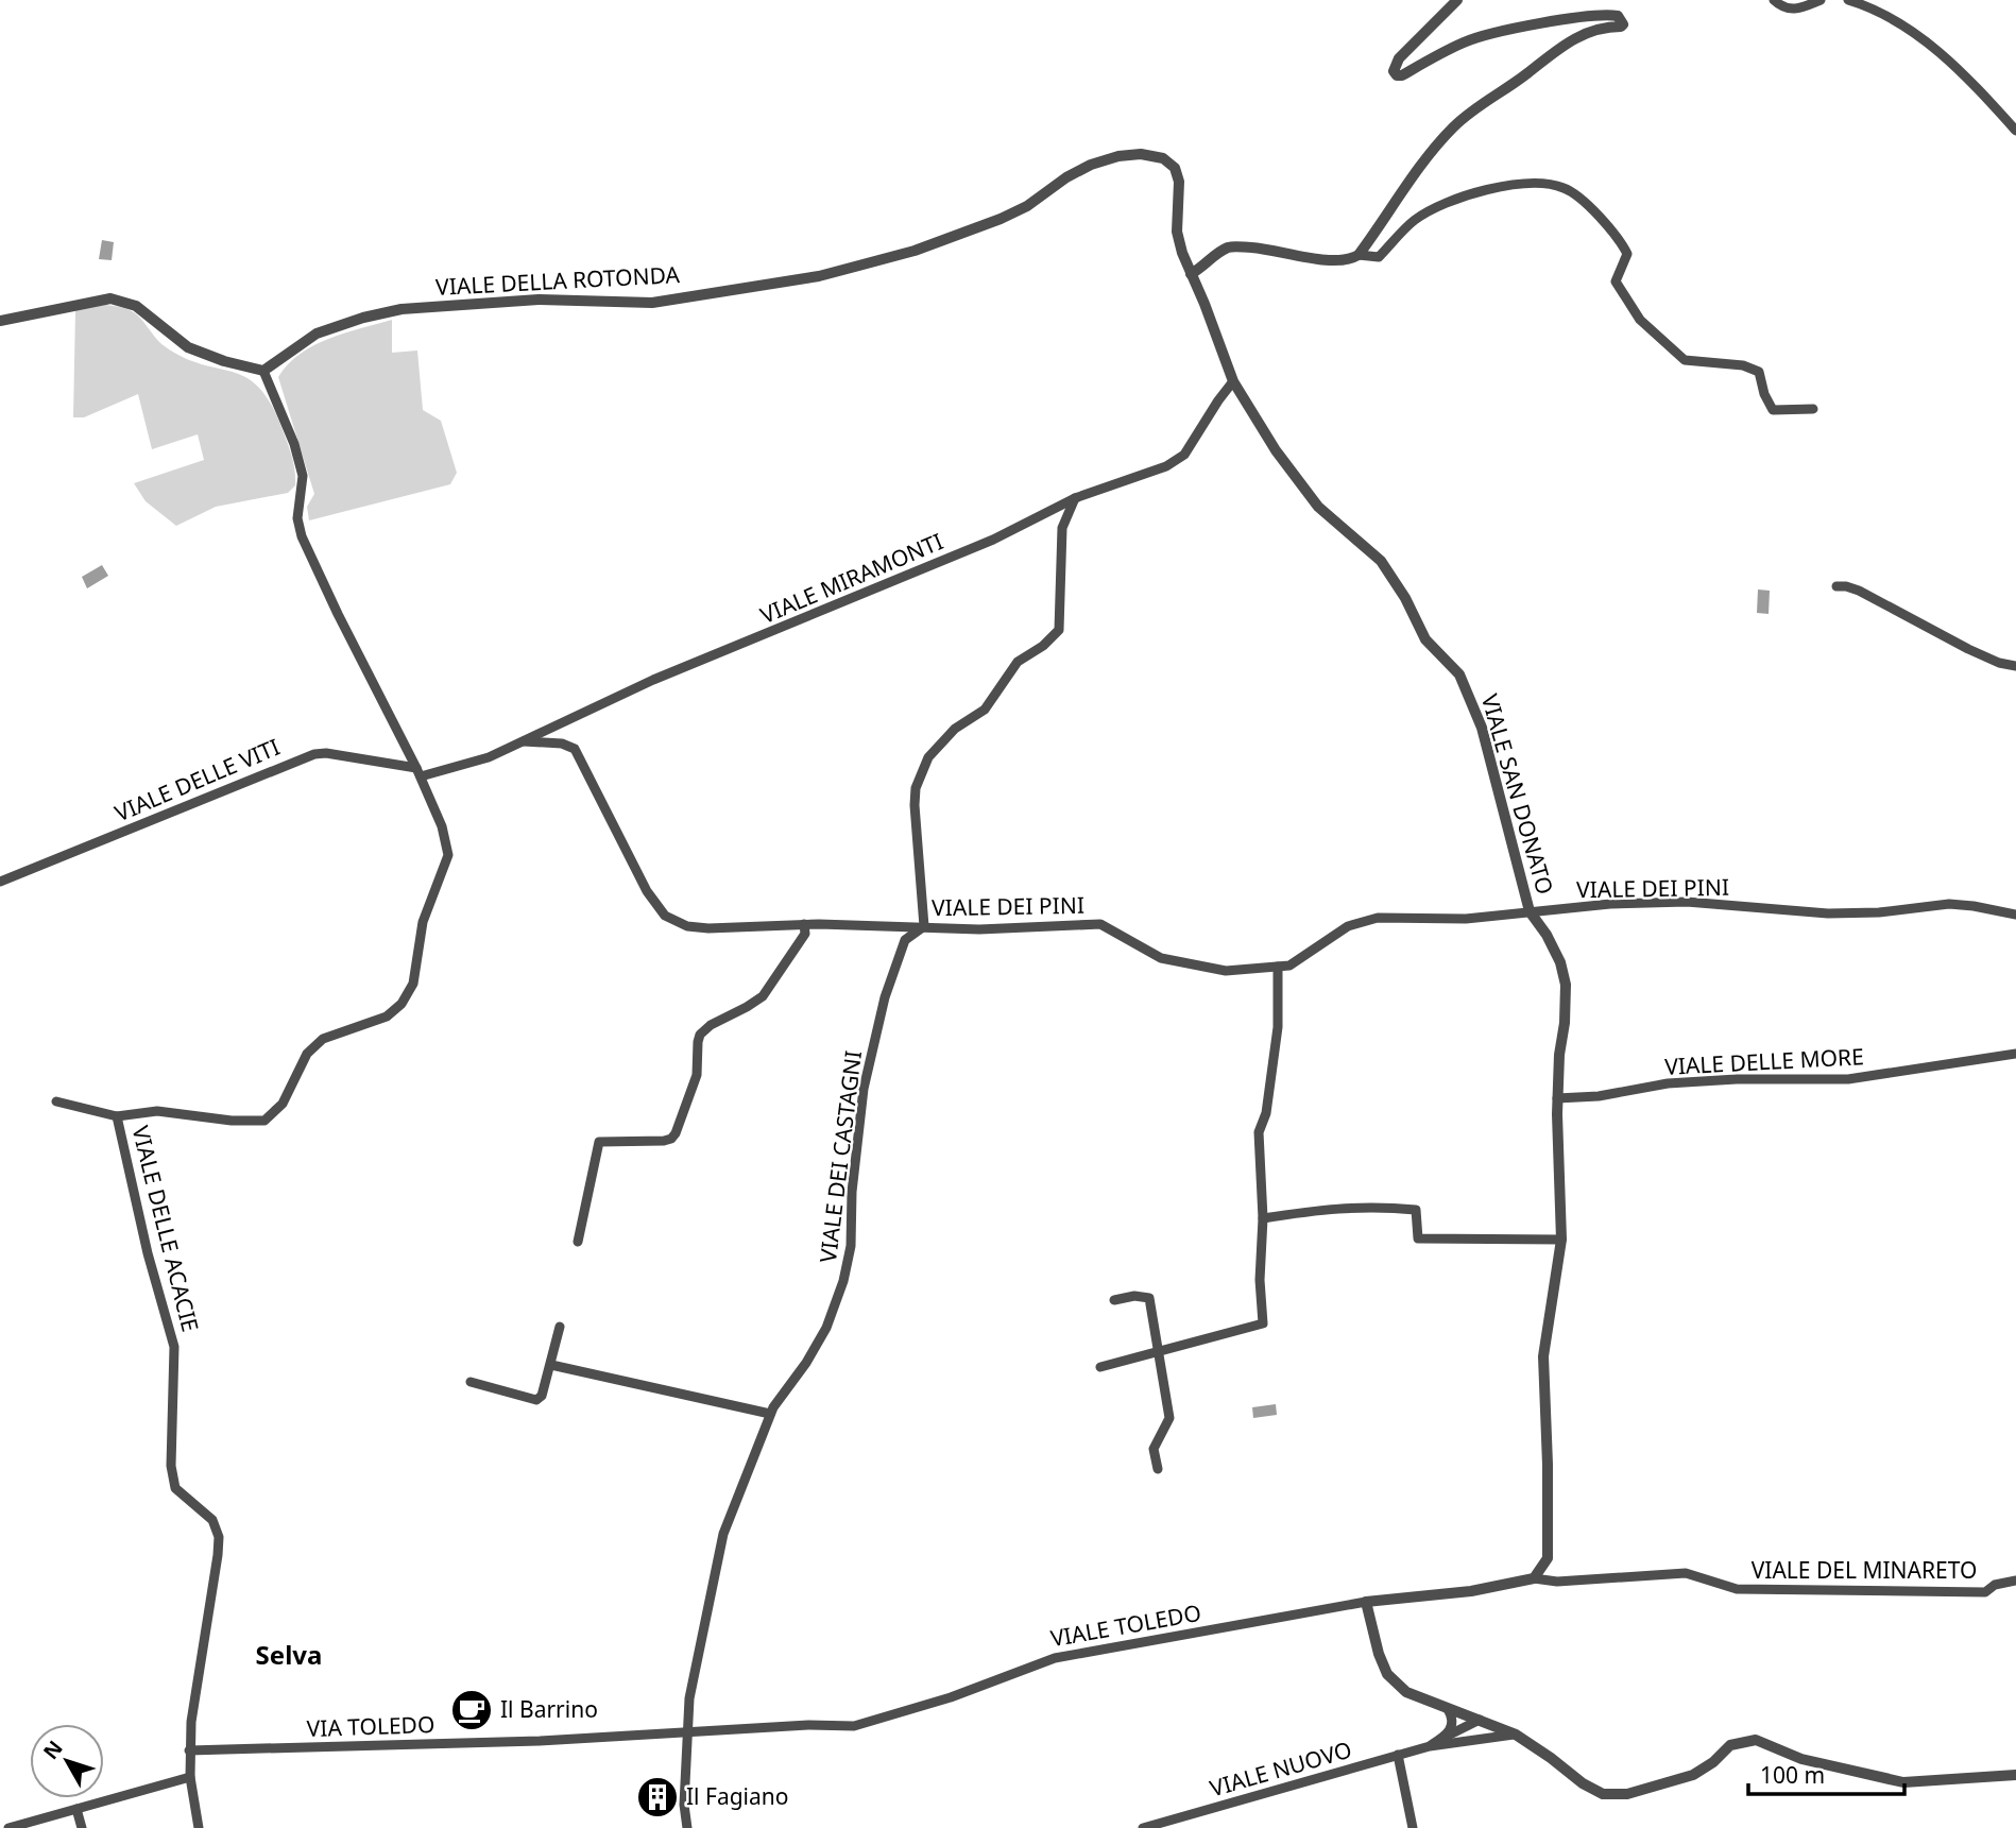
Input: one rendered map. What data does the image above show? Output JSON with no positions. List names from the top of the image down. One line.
{"streets":{"street":["VIALE DELLA ROTONDA","VIALE MIRAMONTI","VIALE DELLE VITI","VIALE SAN DONATO","VIALE DEI PINI","VIALE DELLE MORE","VIALE DEI CASTAGNI","VIALE DELLE ACACIE","VIALE DEL MINARETO","VIALE TOLEDO","VIA TOLEDO","VIALE NUOVO"]},"crossings":[["VIALE DELLA ROTONDA","VIALE SAN DONATO"],["VIALE MIRAMONTI","VIALE DELLE VITI"],["VIALE MIRAMONTI","VIALE SAN DONATO"],["VIALE MIRAMONTI","VIALE DEI PINI"],["VIALE MIRAMONTI","VIALE DELLE ACACIE"],["VIALE DELLE VITI","VIALE DELLE ACACIE"],["VIALE SAN DONATO","VIALE DEI PINI"],["VIALE SAN DONATO","VIALE DELLE MORE"],["VIALE SAN DONATO","VIALE DEL MINARETO"],["VIALE SAN DONATO","VIALE TOLEDO"],["VIALE DEI PINI","VIALE DEI CASTAGNI"],["VIALE DEI CASTAGNI","VIALE TOLEDO"],["VIALE DEI CASTAGNI","VIA TOLEDO"],["VIALE DELLE ACACIE","VIA TOLEDO"],["VIALE DEL MINARETO","VIALE TOLEDO"],["VIALE TOLEDO","VIA TOLEDO"]],"districts":["Selva"],"places":{"cafe":["Il Barrino"],"building":["Il Fagiano"]},"scale_bar":"100 m","north":"top left"}
